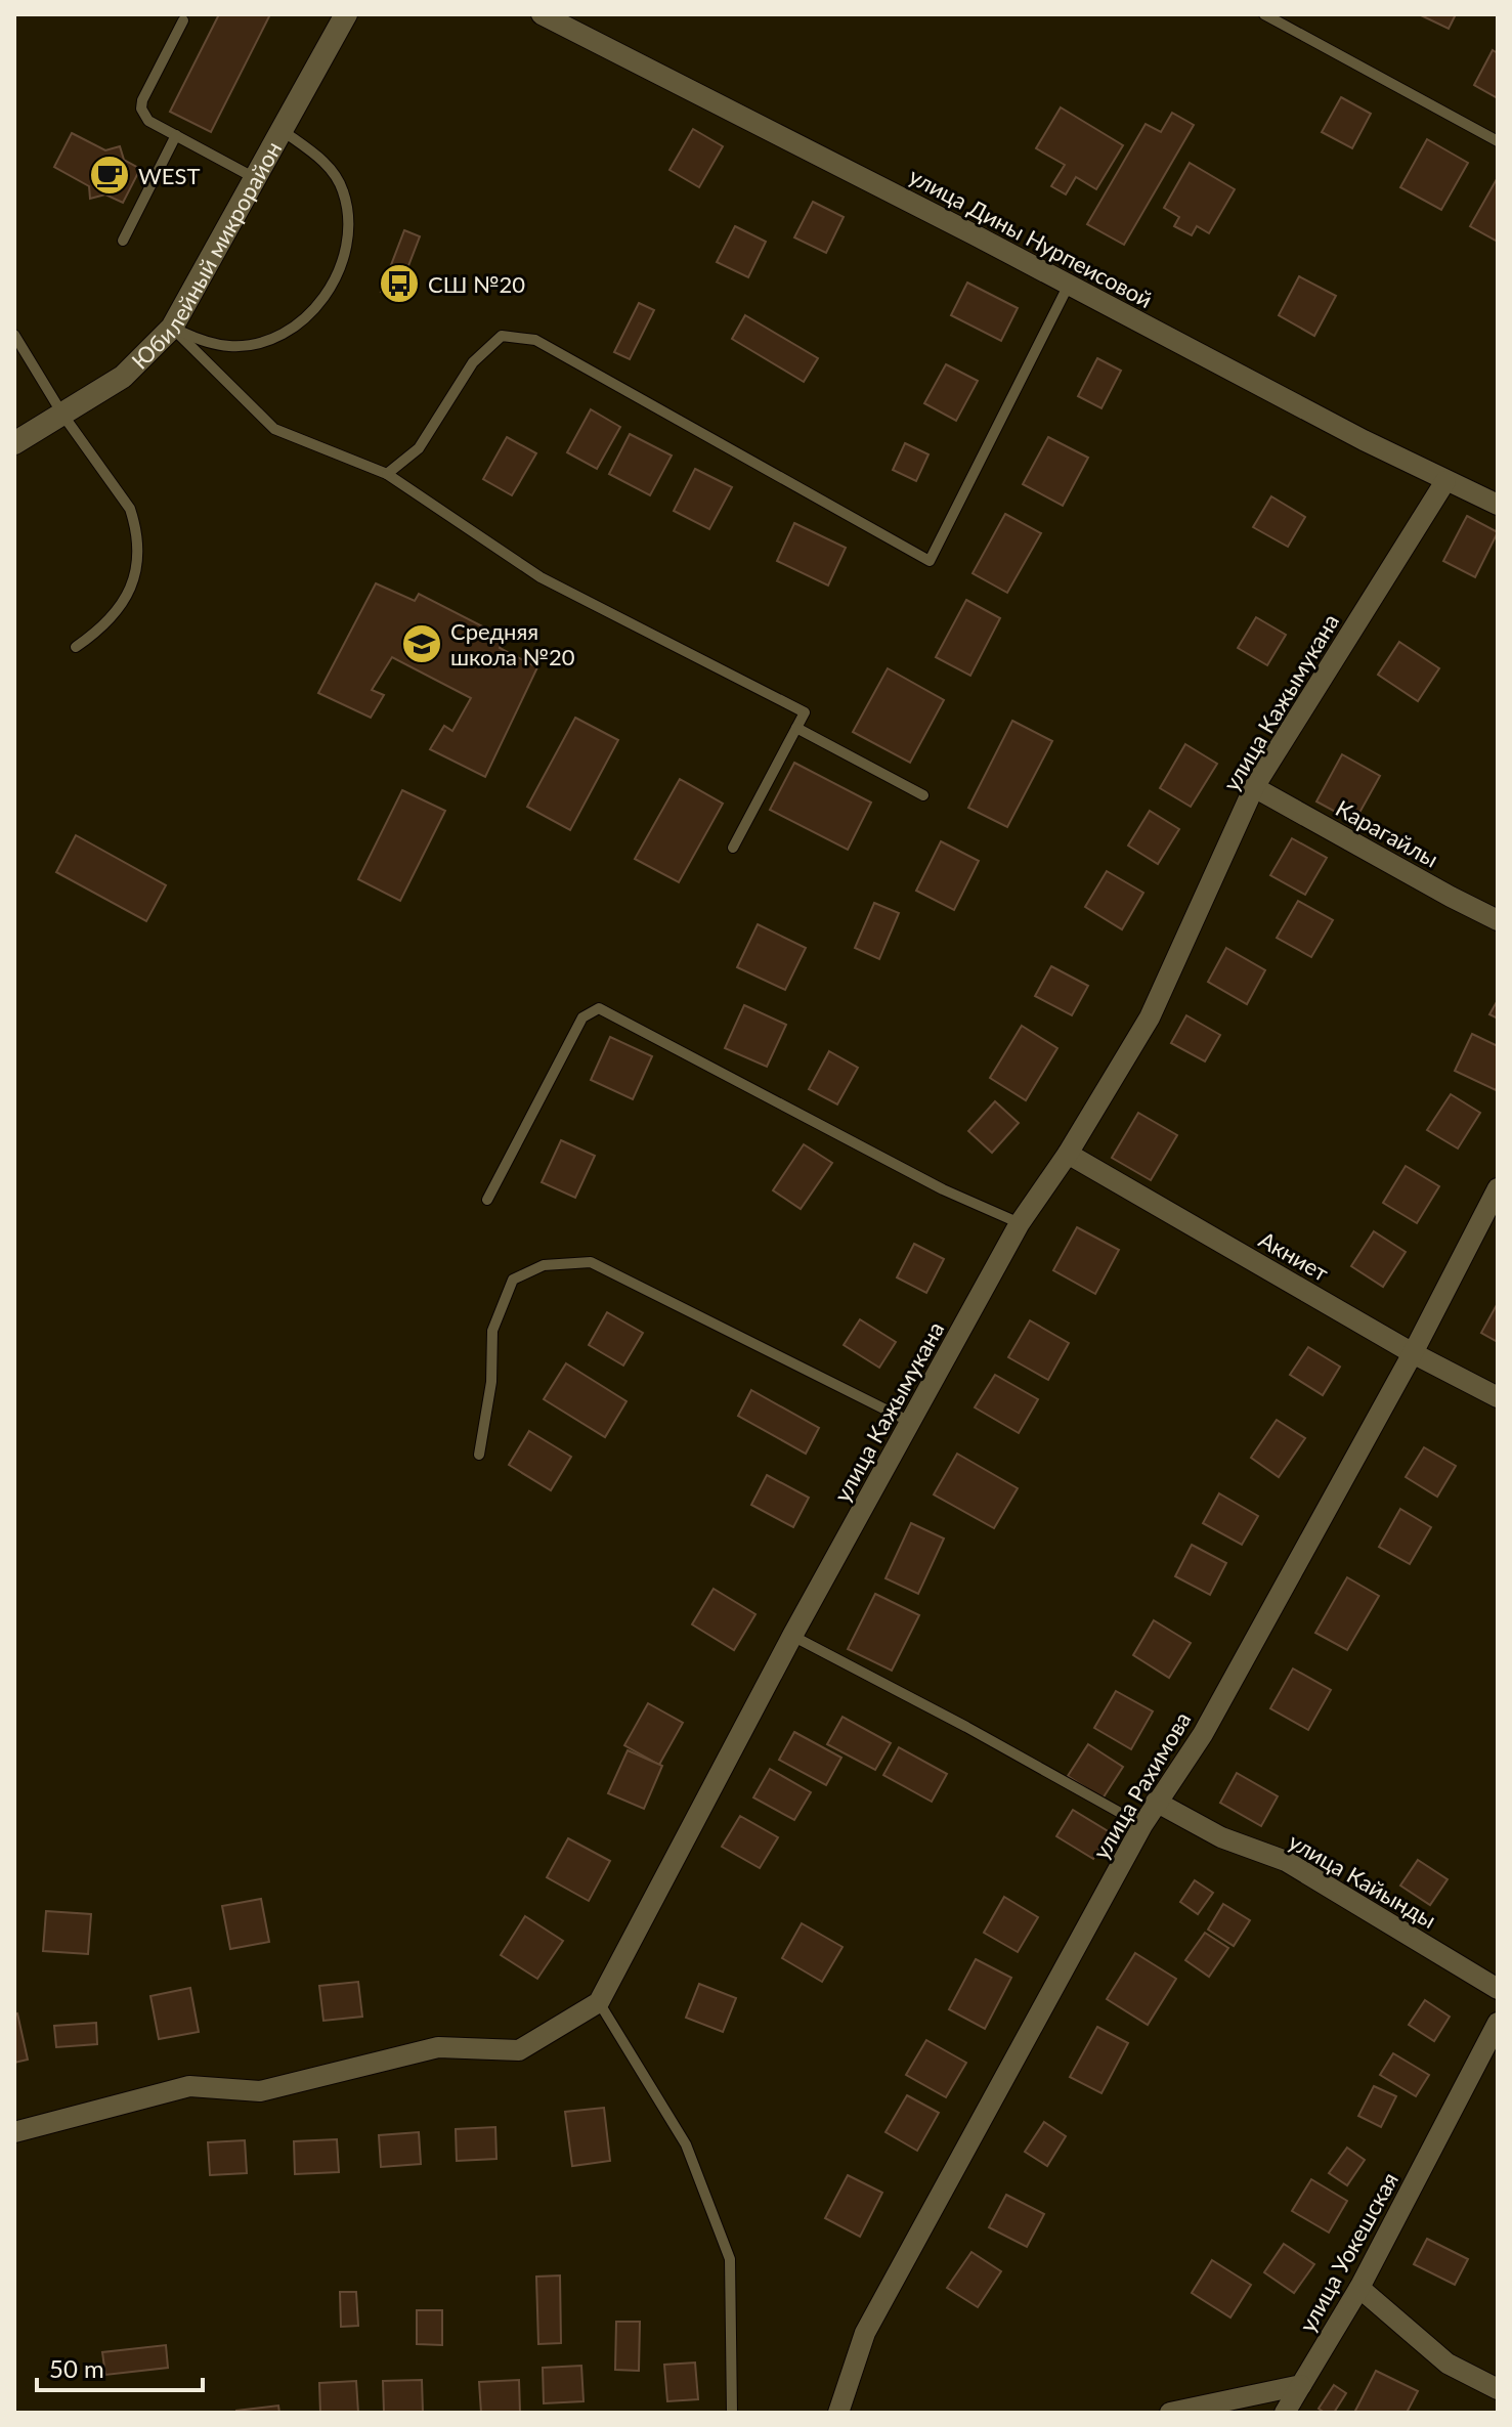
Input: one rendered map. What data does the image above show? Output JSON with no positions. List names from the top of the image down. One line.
{"streets":{"street":["улица Дины Нурпеисовой","Юбилейный микрорайон","улица Кажымукана","Карагайлы","Акниет","улица Рахимова","улица Кайынды","улица Уокешская"]},"crossings":[["улица Дины Нурпеисовой","улица Кажымукана"],["улица Кажымукана","Карагайлы"],["улица Кажымукана","Акниет"],["Акниет","улица Рахимова"],["улица Рахимова","улица Кайынды"]],"places":{"cafe":["WEST"],"bus stop":["СШ №20"],"school or university":["Средняя школа №20"]},"scale_bar":"50 m"}
